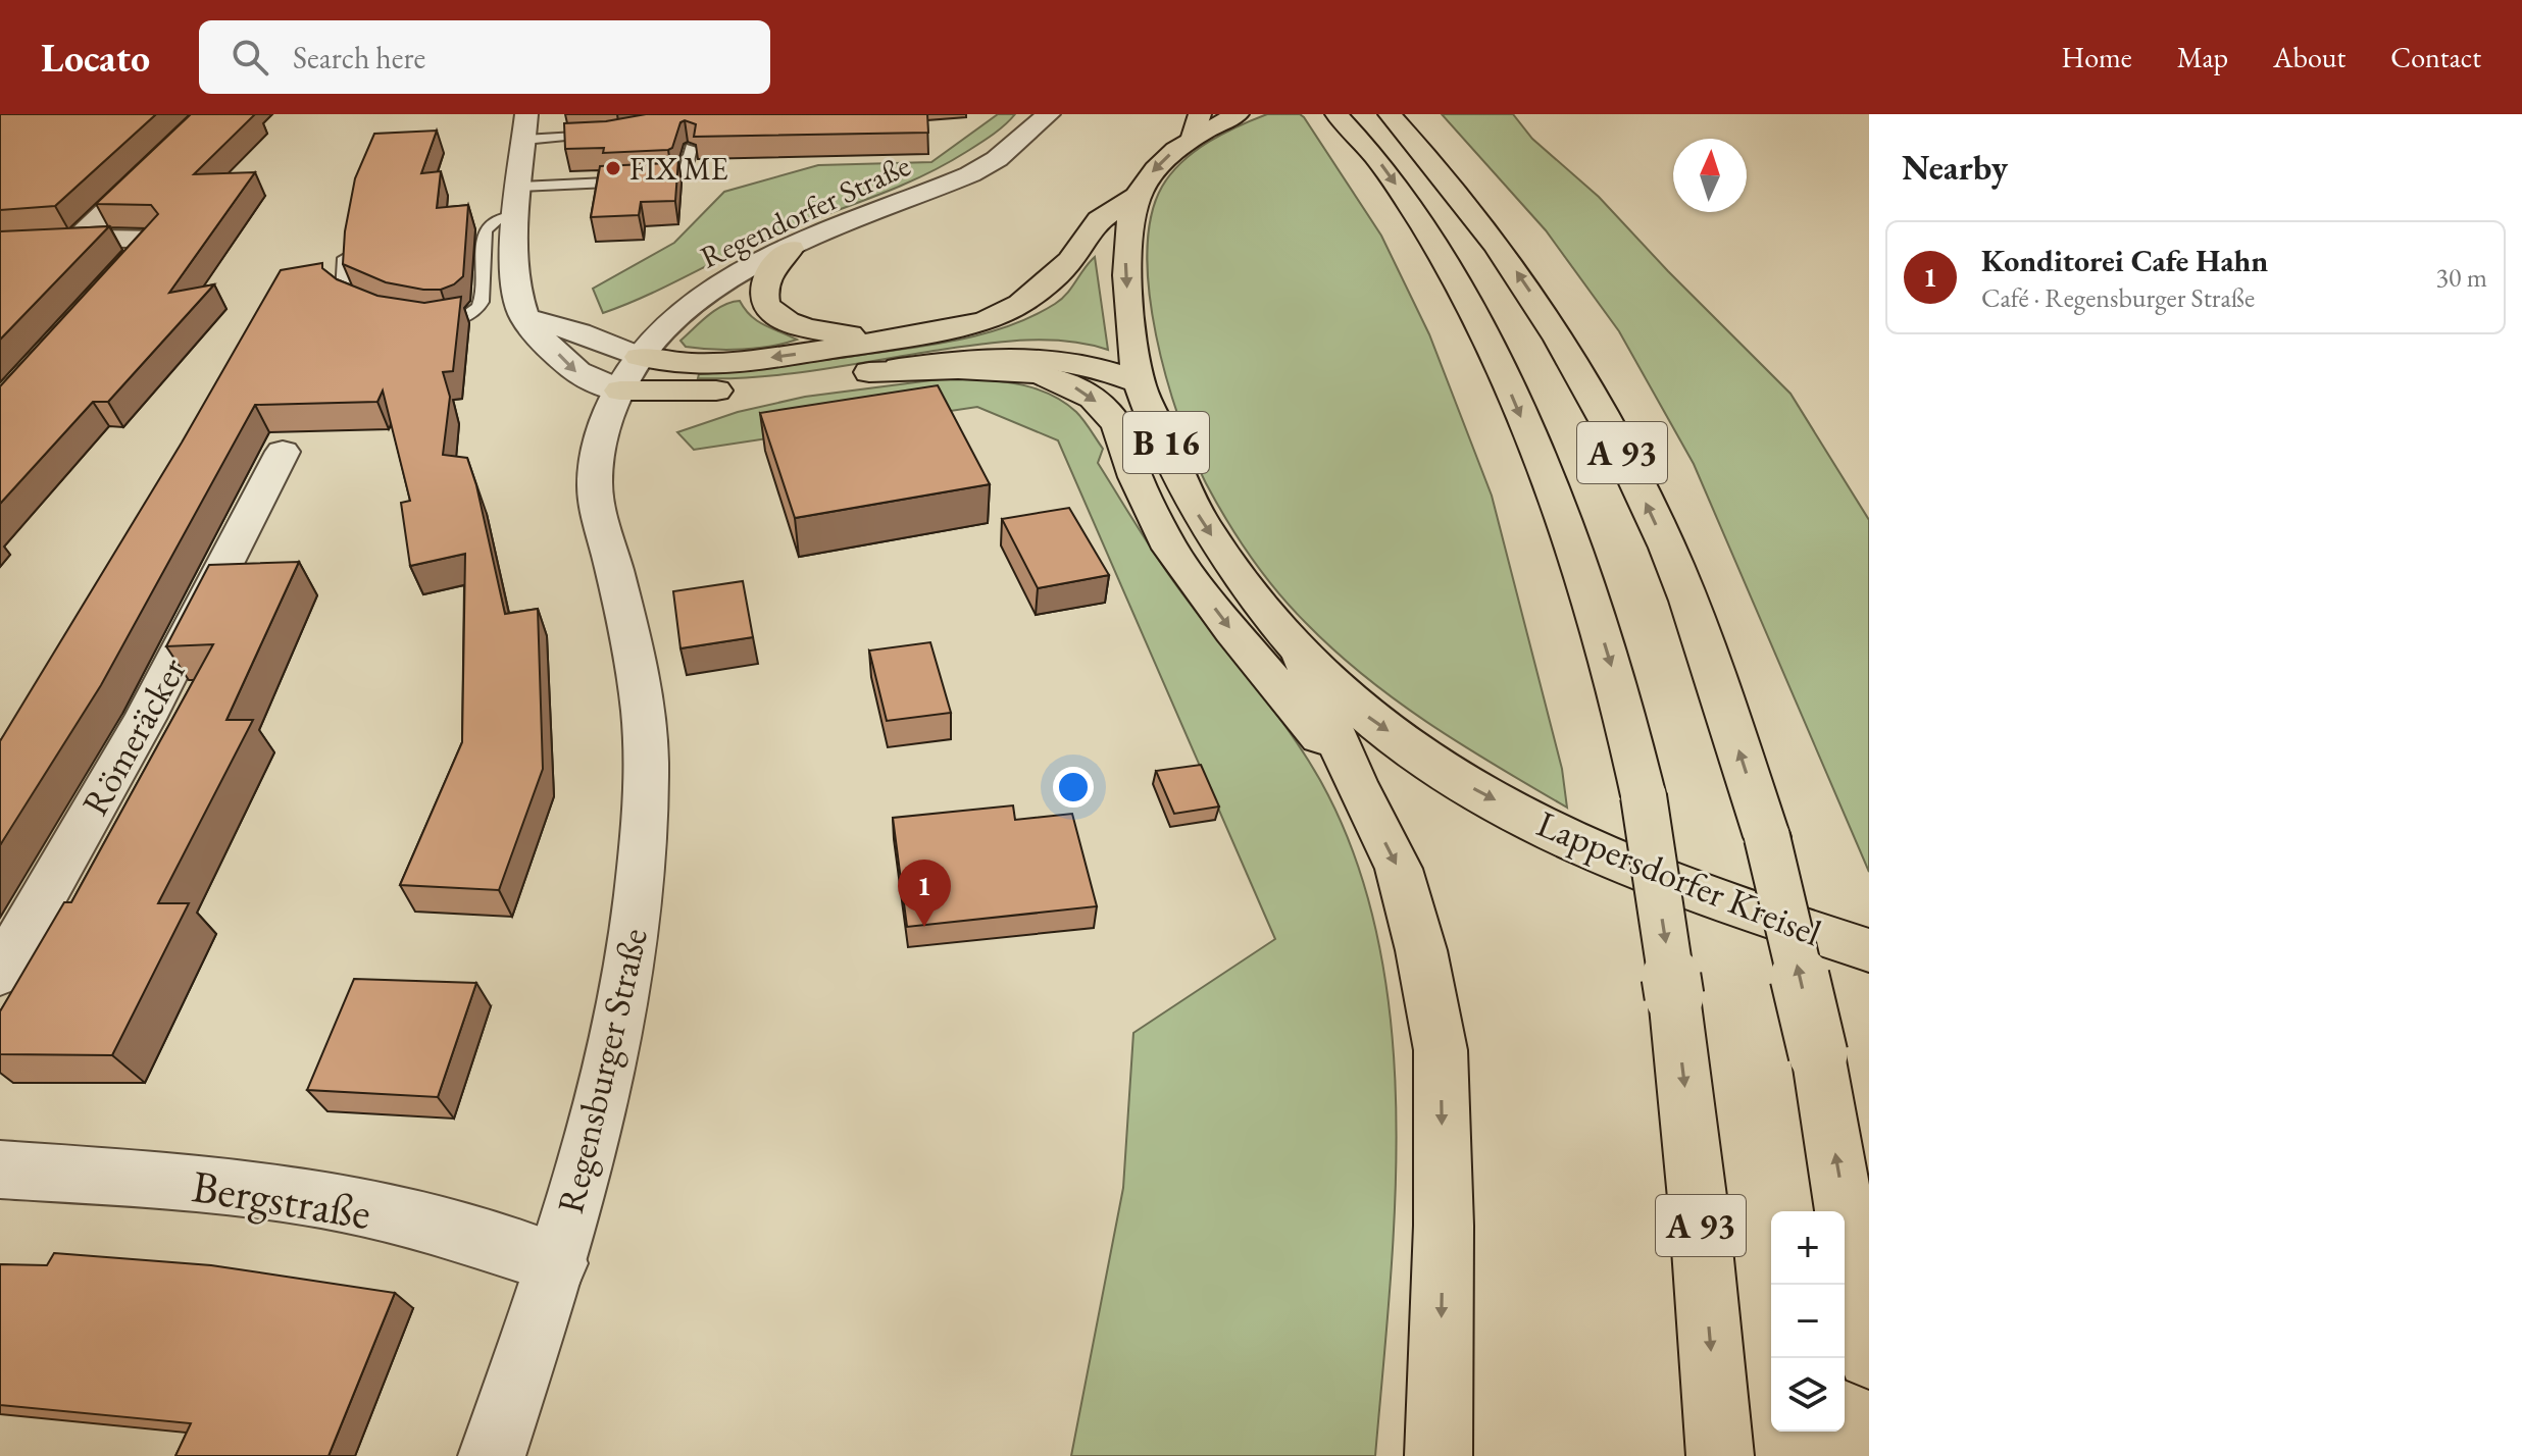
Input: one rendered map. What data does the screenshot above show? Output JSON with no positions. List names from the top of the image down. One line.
{"streets":{"highway":["B 16","A 93","Lappersdorfer Kreisel"],"street":["Regendorfer Straße","Römeräcker","Regensburger Straße","Bergstraße"]},"crossings":[["Regendorfer Straße","B 16"],["Regendorfer Straße","Regensburger Straße"],["B 16","Lappersdorfer Kreisel"],["B 16","Regensburger Straße"],["Regensburger Straße","Bergstraße"]],"places":["FIX ME"],"north":"top","page":{"header":"Locato","search":"Search here","nav":["Home","Map","About","Contact"],"heading":"Nearby","list":[{"mark":"1","name":"Konditorei Cafe Hahn","note":"Café · Regensburger Straße","value":"30 m"}],"pins":"1","map_buttons":["+","−"]}}
